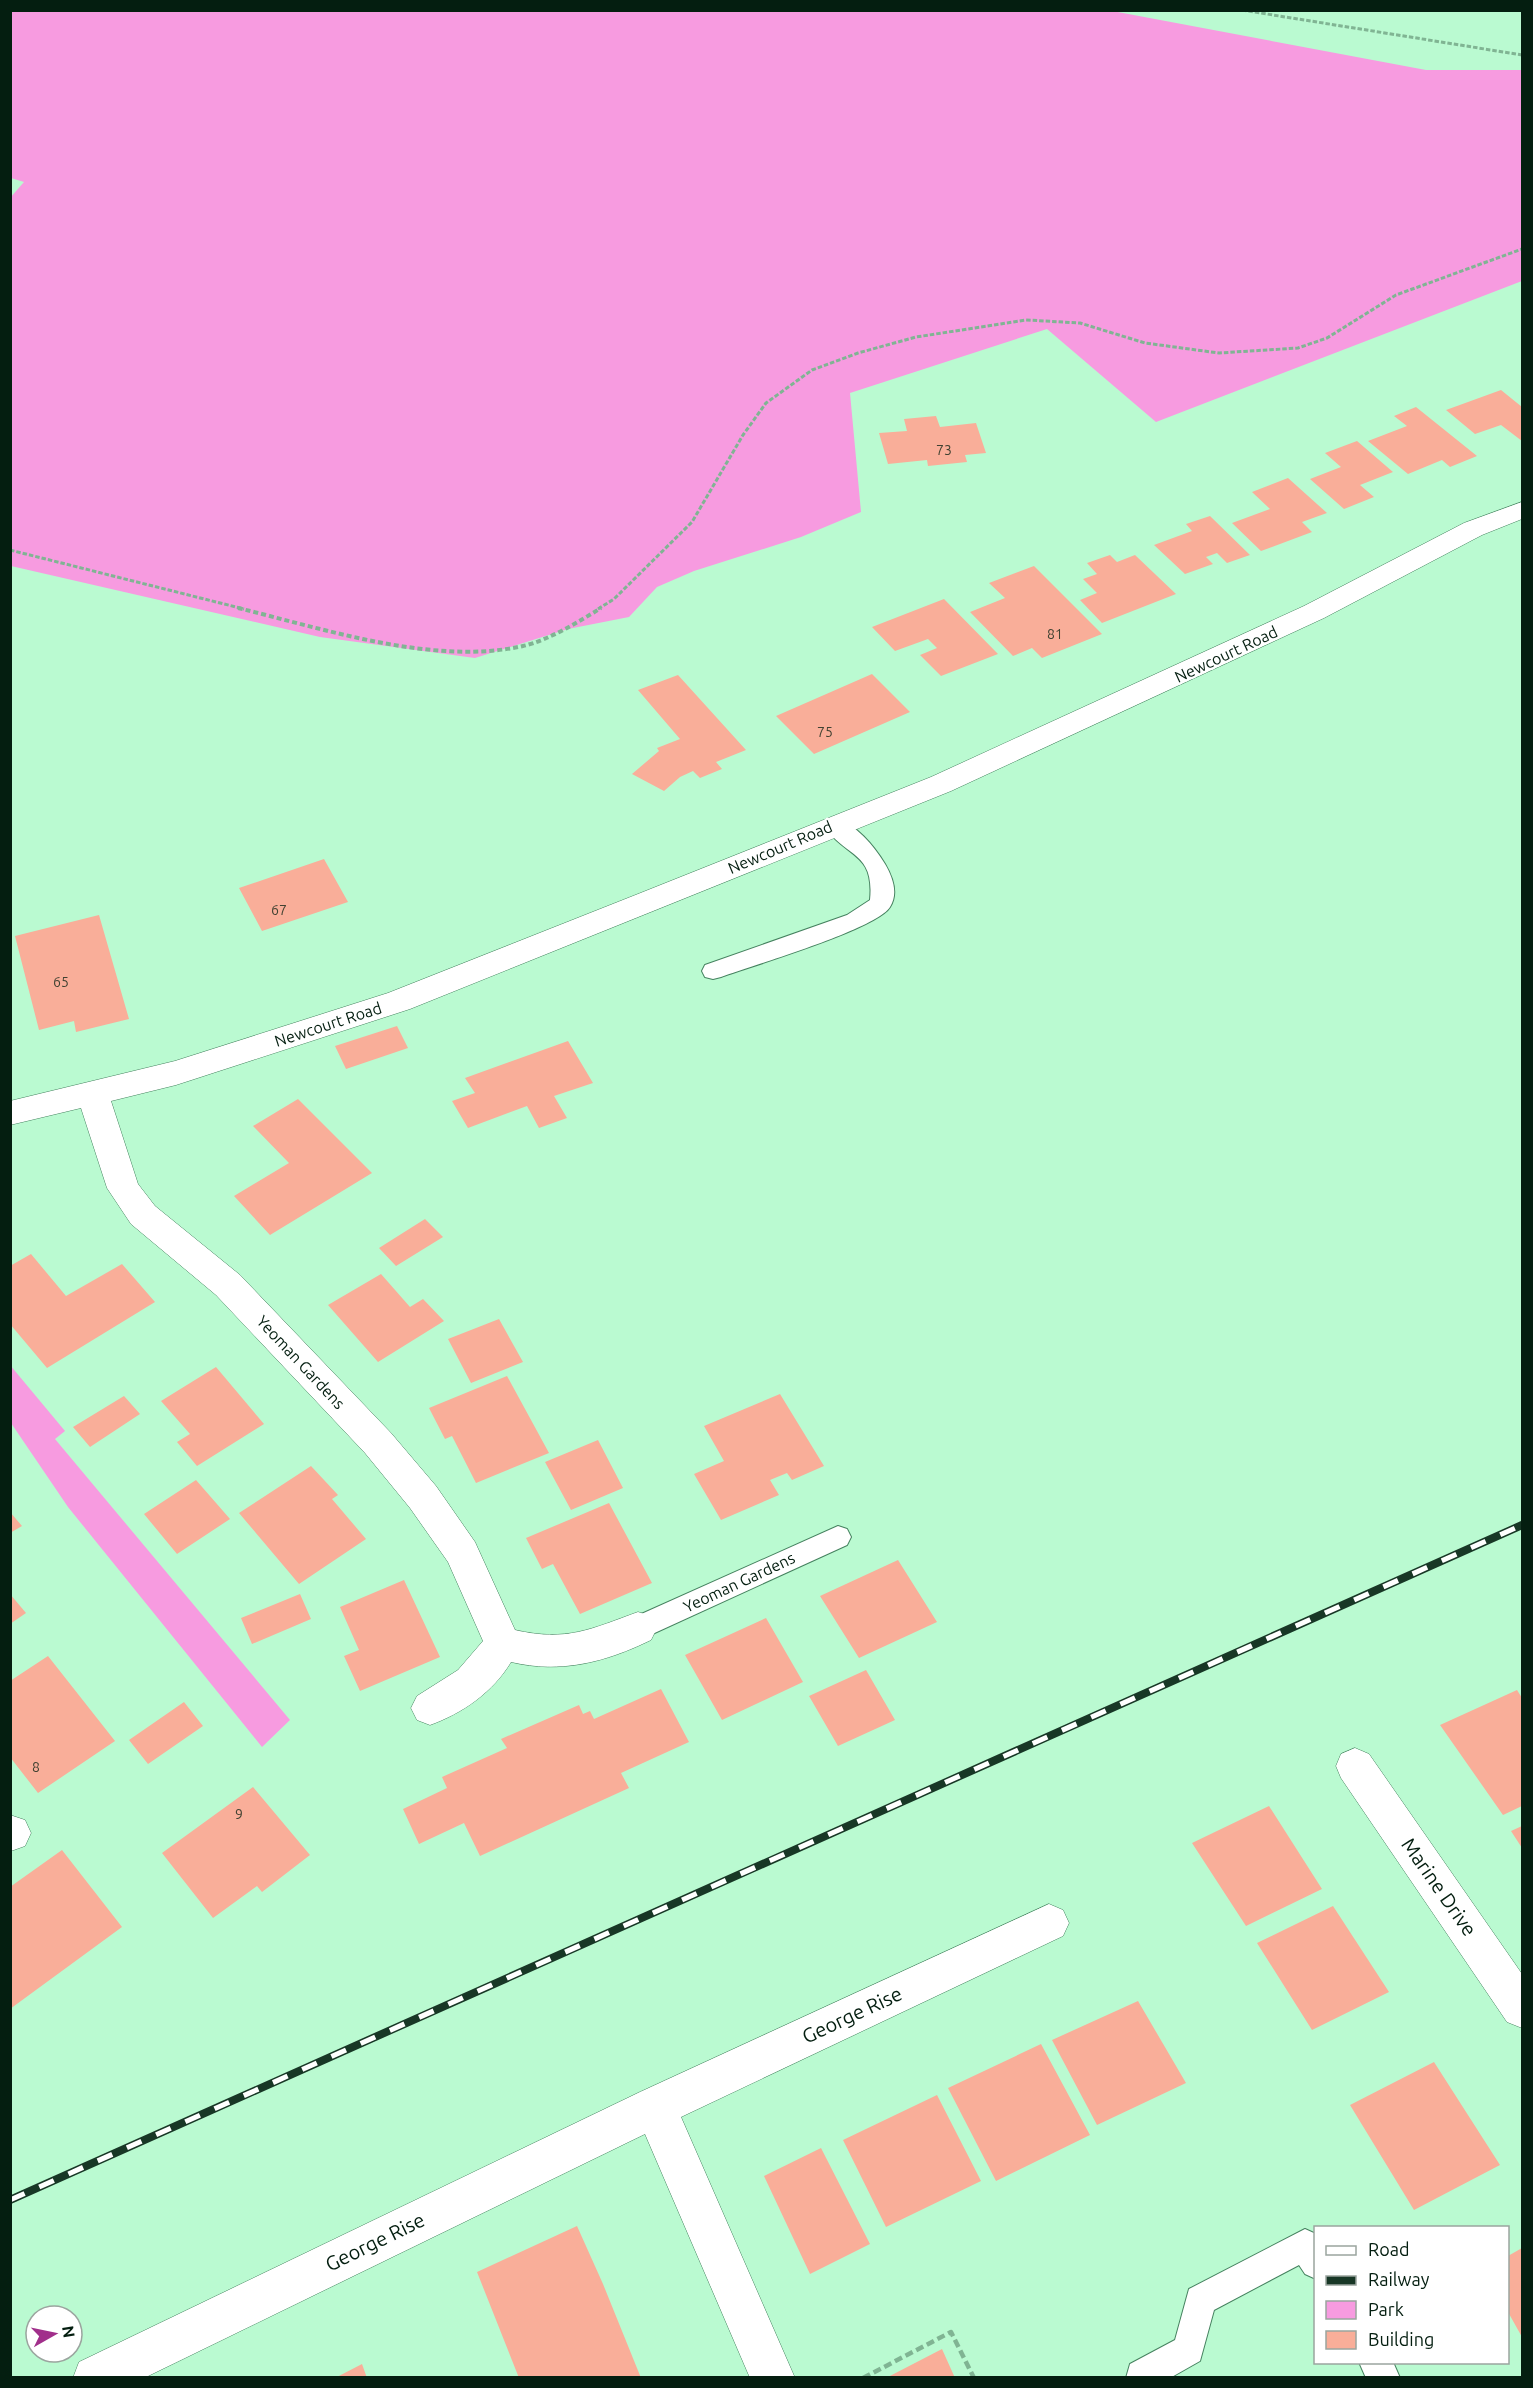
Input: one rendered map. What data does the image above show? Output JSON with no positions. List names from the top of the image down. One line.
{"streets":{"street":["Newcourt Road","Yeoman Gardens","Marine Drive","George Rise"]},"crossings":[["Newcourt Road","Yeoman Gardens"]],"house_numbers":["73","81","75","67","65","8","9"],"legend":["Road","Railway","Park","Building"],"north":"right"}
